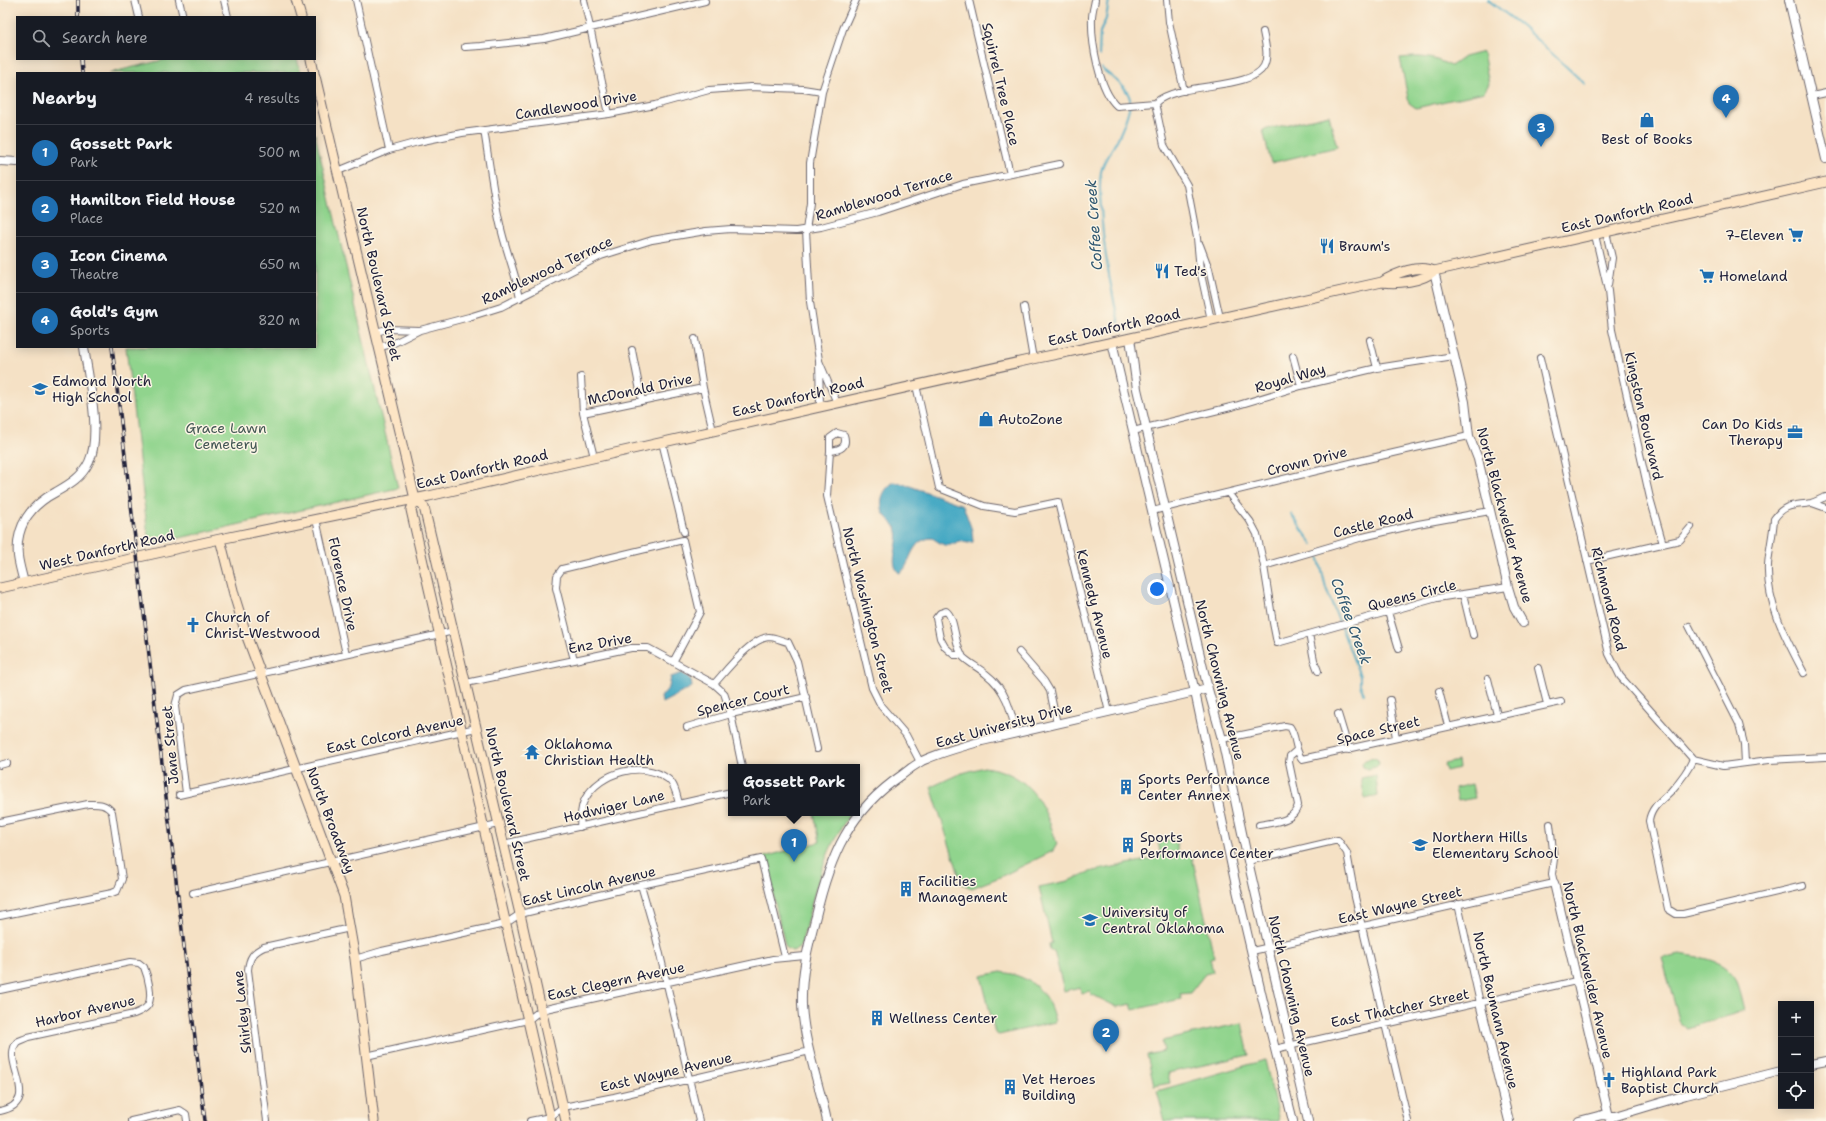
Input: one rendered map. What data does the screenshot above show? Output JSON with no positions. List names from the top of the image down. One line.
{"streets":{"main road":["East Danforth Road","North Boulevard Street","West Danforth Road","North Broadway"],"street":["Squirrel Tree Place","Candlewood Drive","Ramblewood Terrace","Royal Way","McDonald Drive","Kingston Boulevard","Crown Drive","North Blackwelder Avenue","Castle Road","Florence Drive","Queens Circle","Richmond Road","Kennedy Avenue","North Washington Street","Enz Drive","North Chowning Avenue","Spencer Court","East University Drive","Space Street","East Colcord Avenue","Jane Street","Hadwiger Lane","East Lincoln Avenue","East Wayne Street","East Clegern Avenue","East Thatcher Street","North Baumann Avenue","Harbor Avenue","Shirley Lane","East Wayne Avenue"]},"crossings":[["Squirrel Tree Place","Ramblewood Terrace"],["Candlewood Drive","North Boulevard Street"],["Ramblewood Terrace","North Boulevard Street"],["East Danforth Road","North Boulevard Street"],["East Danforth Road","Kingston Boulevard"],["East Danforth Road","North Blackwelder Avenue"],["East Danforth Road","West Danforth Road"],["East Danforth Road","Florence Drive"],["East Danforth Road","Kennedy Avenue"],["East Danforth Road","North Chowning Avenue"],["East Danforth Road","North Broadway"],["North Boulevard Street","Enz Drive"],["North Boulevard Street","East Colcord Avenue"],["North Boulevard Street","Hadwiger Lane"],["North Boulevard Street","East Lincoln Avenue"],["North Boulevard Street","East Clegern Avenue"],["North Boulevard Street","East Wayne Avenue"],["Royal Way","North Blackwelder Avenue"],["Royal Way","North Chowning Avenue"],["Crown Drive","North Blackwelder Avenue"],["Crown Drive","North Chowning Avenue"],["North Blackwelder Avenue","Castle Road"],["North Blackwelder Avenue","Queens Circle"],["North Blackwelder Avenue","East Wayne Street"],["North Blackwelder Avenue","East Thatcher Street"],["Castle Road","Queens Circle"],["West Danforth Road","North Broadway"],["Kennedy Avenue","East University Drive"],["North Washington Street","East University Drive"],["Enz Drive","Spencer Court"],["North Chowning Avenue","East University Drive"],["North Chowning Avenue","East Wayne Street"],["North Chowning Avenue","East Thatcher Street"],["East University Drive","East Clegern Avenue"],["East University Drive","East Wayne Avenue"],["East Colcord Avenue","Jane Street"],["East Colcord Avenue","North Broadway"],["Jane Street","North Broadway"],["North Broadway","East Lincoln Avenue"],["North Broadway","East Clegern Avenue"],["North Broadway","Shirley Lane"],["East Lincoln Avenue","East Clegern Avenue"],["East Wayne Street","North Baumann Avenue"],["East Thatcher Street","North Baumann Avenue"]],"water":["Coffee Creek"],"parks":["Grace Lawn Cemetery"],"places":{"shop":["Best of Books","AutoZone"],"supermarket":["7-Eleven","Homeland"],"restaurant":["Braum's","Ted's"],"school or university":["Edmond North High School","Northern Hills Elementary School","University of Central Oklahoma"],"office":["Can Do Kids Therapy"],"church":["Church of Christ-Westwood","Highland Park Baptist Church"],"temple":["Oklahoma Christian Health"],"building":["Sports Performance Center Annex","Sports Performance Center","Facilities Management","Wellness Center","Vet Heroes Building"]},"page":{"search":"Search here","heading":["Nearby","4 results"],"pins":["4","3","1","2"],"list":[{"mark":"1","name":"Gossett Park","note":"Park","value":"500 m"},{"mark":"2","name":"Hamilton Field House","note":"Place","value":"520 m"},{"mark":"3","name":"Icon Cinema","note":"Theatre","value":"650 m"},{"mark":"4","name":"Gold's Gym","note":"Sports","value":"820 m"}],"popup":["Gossett Park","Park"],"map_buttons":["+","−"]}}
